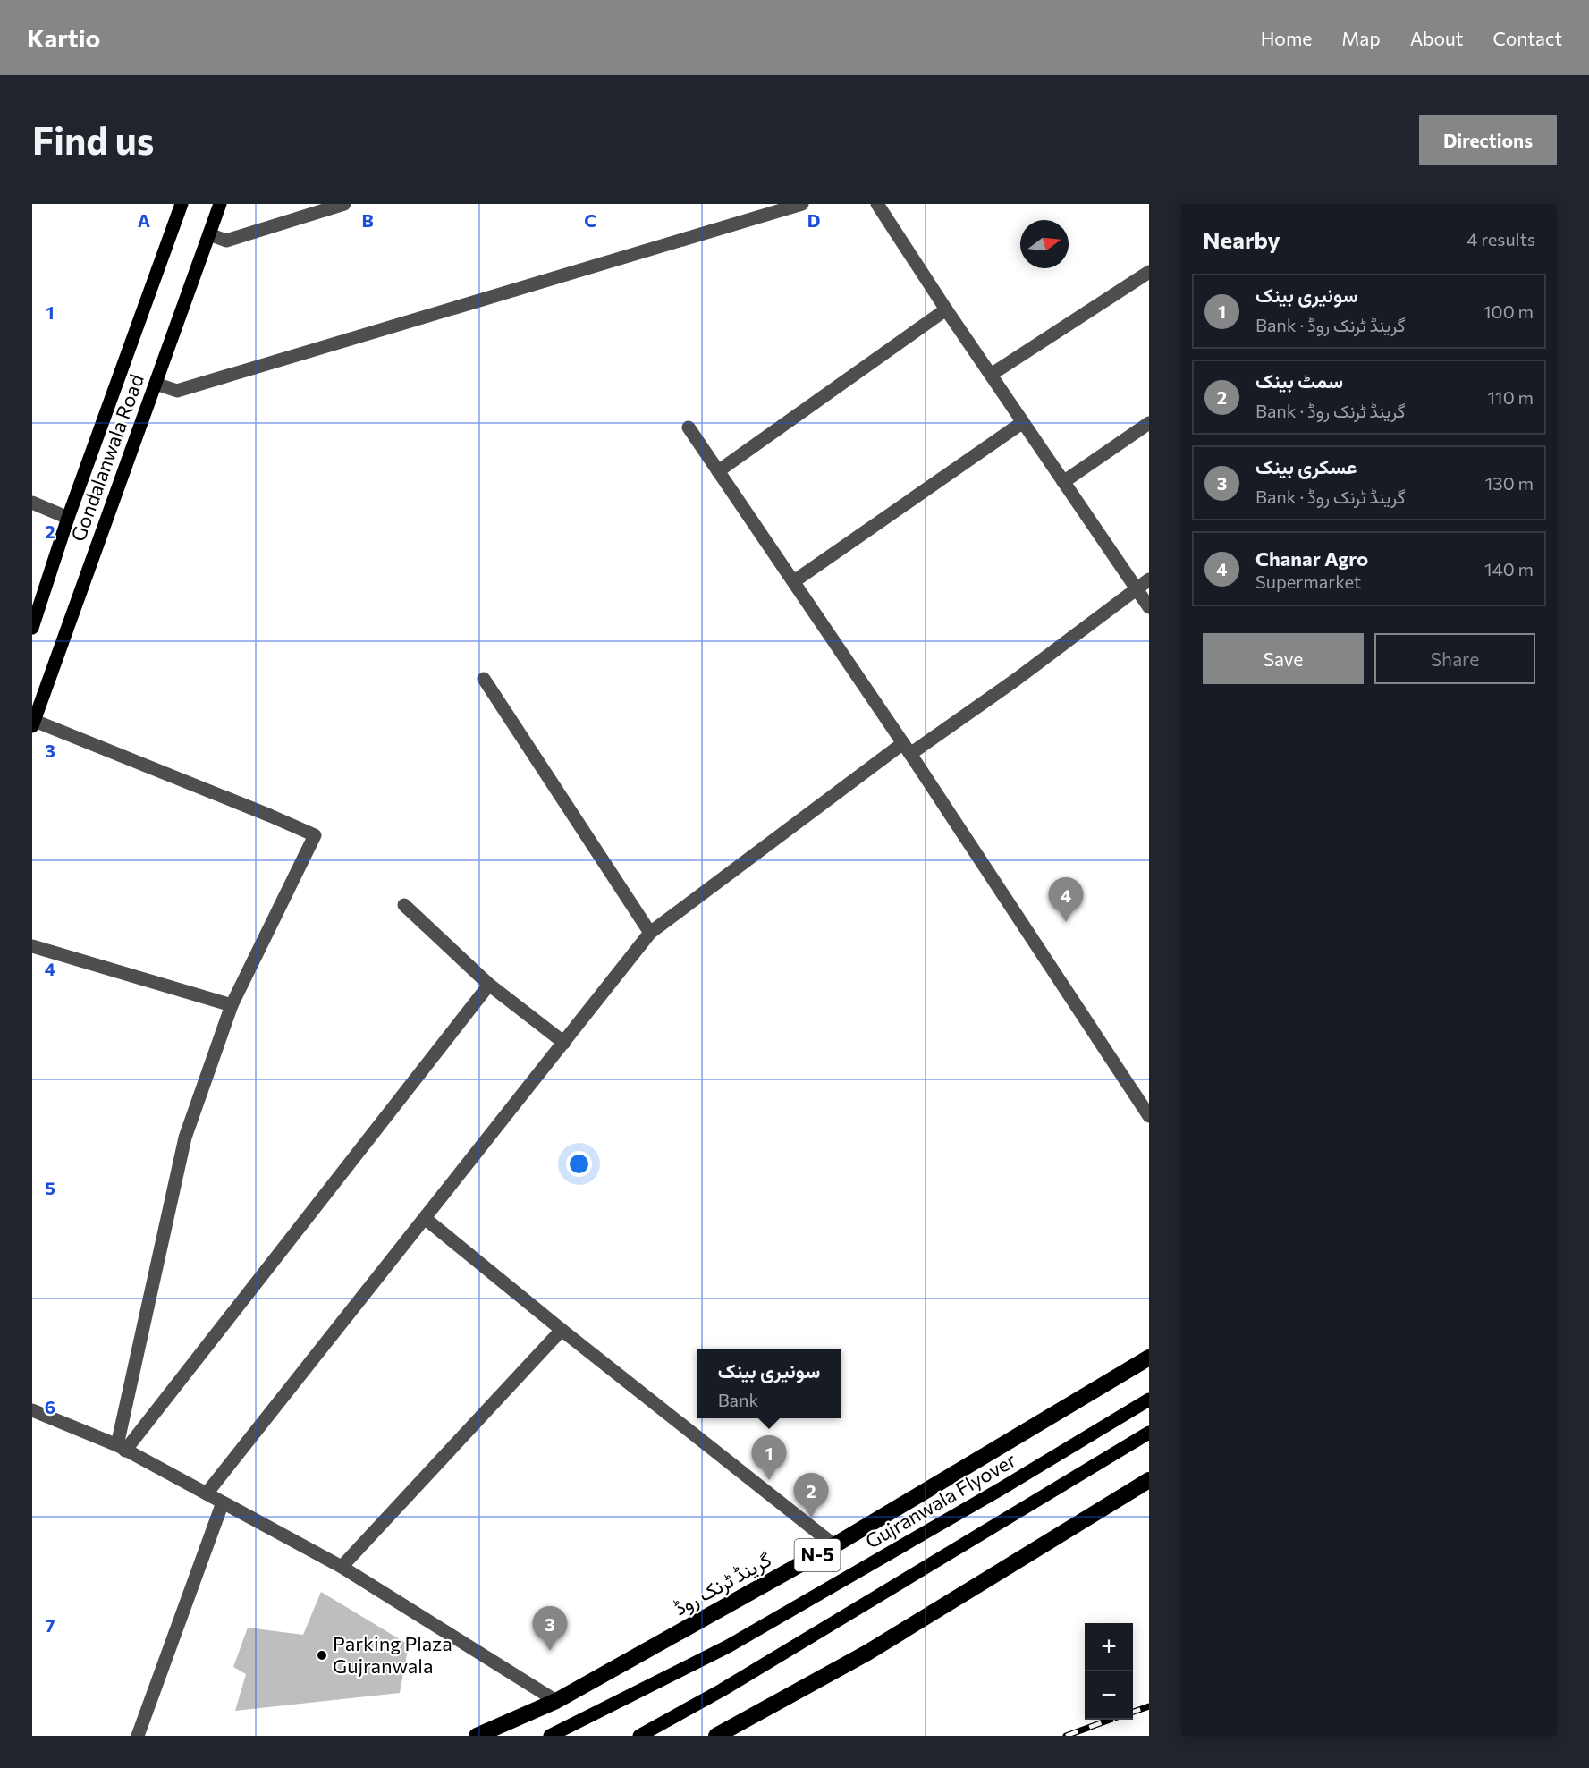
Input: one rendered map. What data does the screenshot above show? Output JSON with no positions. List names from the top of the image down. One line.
{"streets":{"highway":["N-5","گرینڈ ٹرنک روڈ"],"main road":["Gondalanwala Road","Gujranwala Flyover"]},"places":["Parking Plaza Gujranwala"],"north":"right","page":{"header":"Kartio","nav":["Home","Map","About","Contact"],"buttons":["Directions",["Save","Share"]],"title":"Find us","heading":["Nearby","4 results"],"list":[{"mark":"1","name":"سونیری بینک","note":"Bank · گرینڈ ٹرنک روڈ","value":"100 m"},{"mark":"2","name":"سمٹ بینک","note":"Bank · گرینڈ ٹرنک روڈ","value":"110 m"},{"mark":"3","name":"عسکری بینک","note":"Bank · گرینڈ ٹرنک روڈ","value":"130 m"},{"mark":"4","name":"Chanar Agro","note":"Supermarket","value":"140 m"}],"pins":["4","1","2","3"],"popup":["سونیری بینک","Bank"],"map_buttons":["+","−"]},"grid":{"columns":["A","B","C","D"],"rows":["1","2","3","4","5","6","7"]}}
